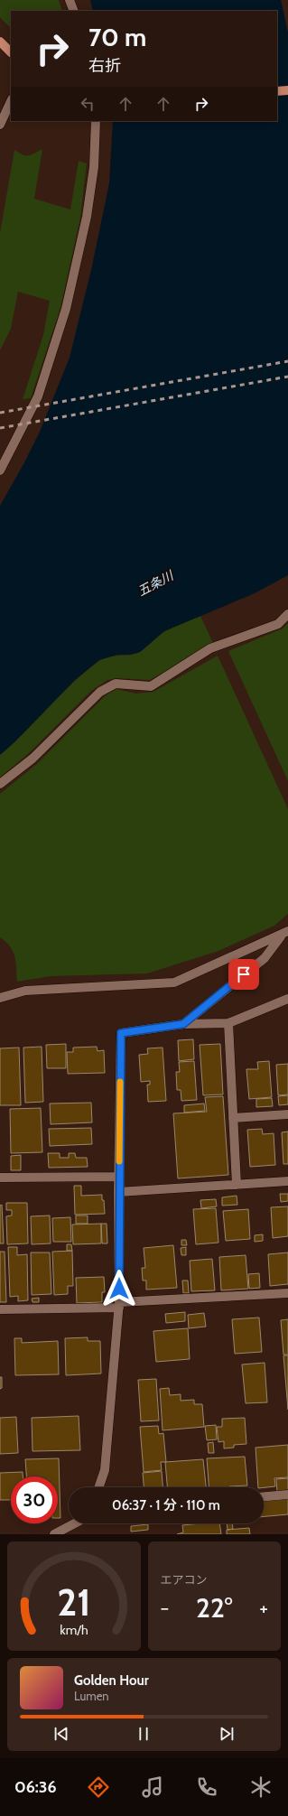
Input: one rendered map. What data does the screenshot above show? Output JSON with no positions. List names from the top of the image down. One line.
{"water":["五条川"],"page":{"turn":["70 m","右折"],"limit":"30","trip":"06:37 · 1 分 · 110 m","tile":"エアコン","heat":["−","22°","+"],"song":["Golden Hour","Lumen"],"tabs":"06:36","gauge":["21","km/h"]}}
